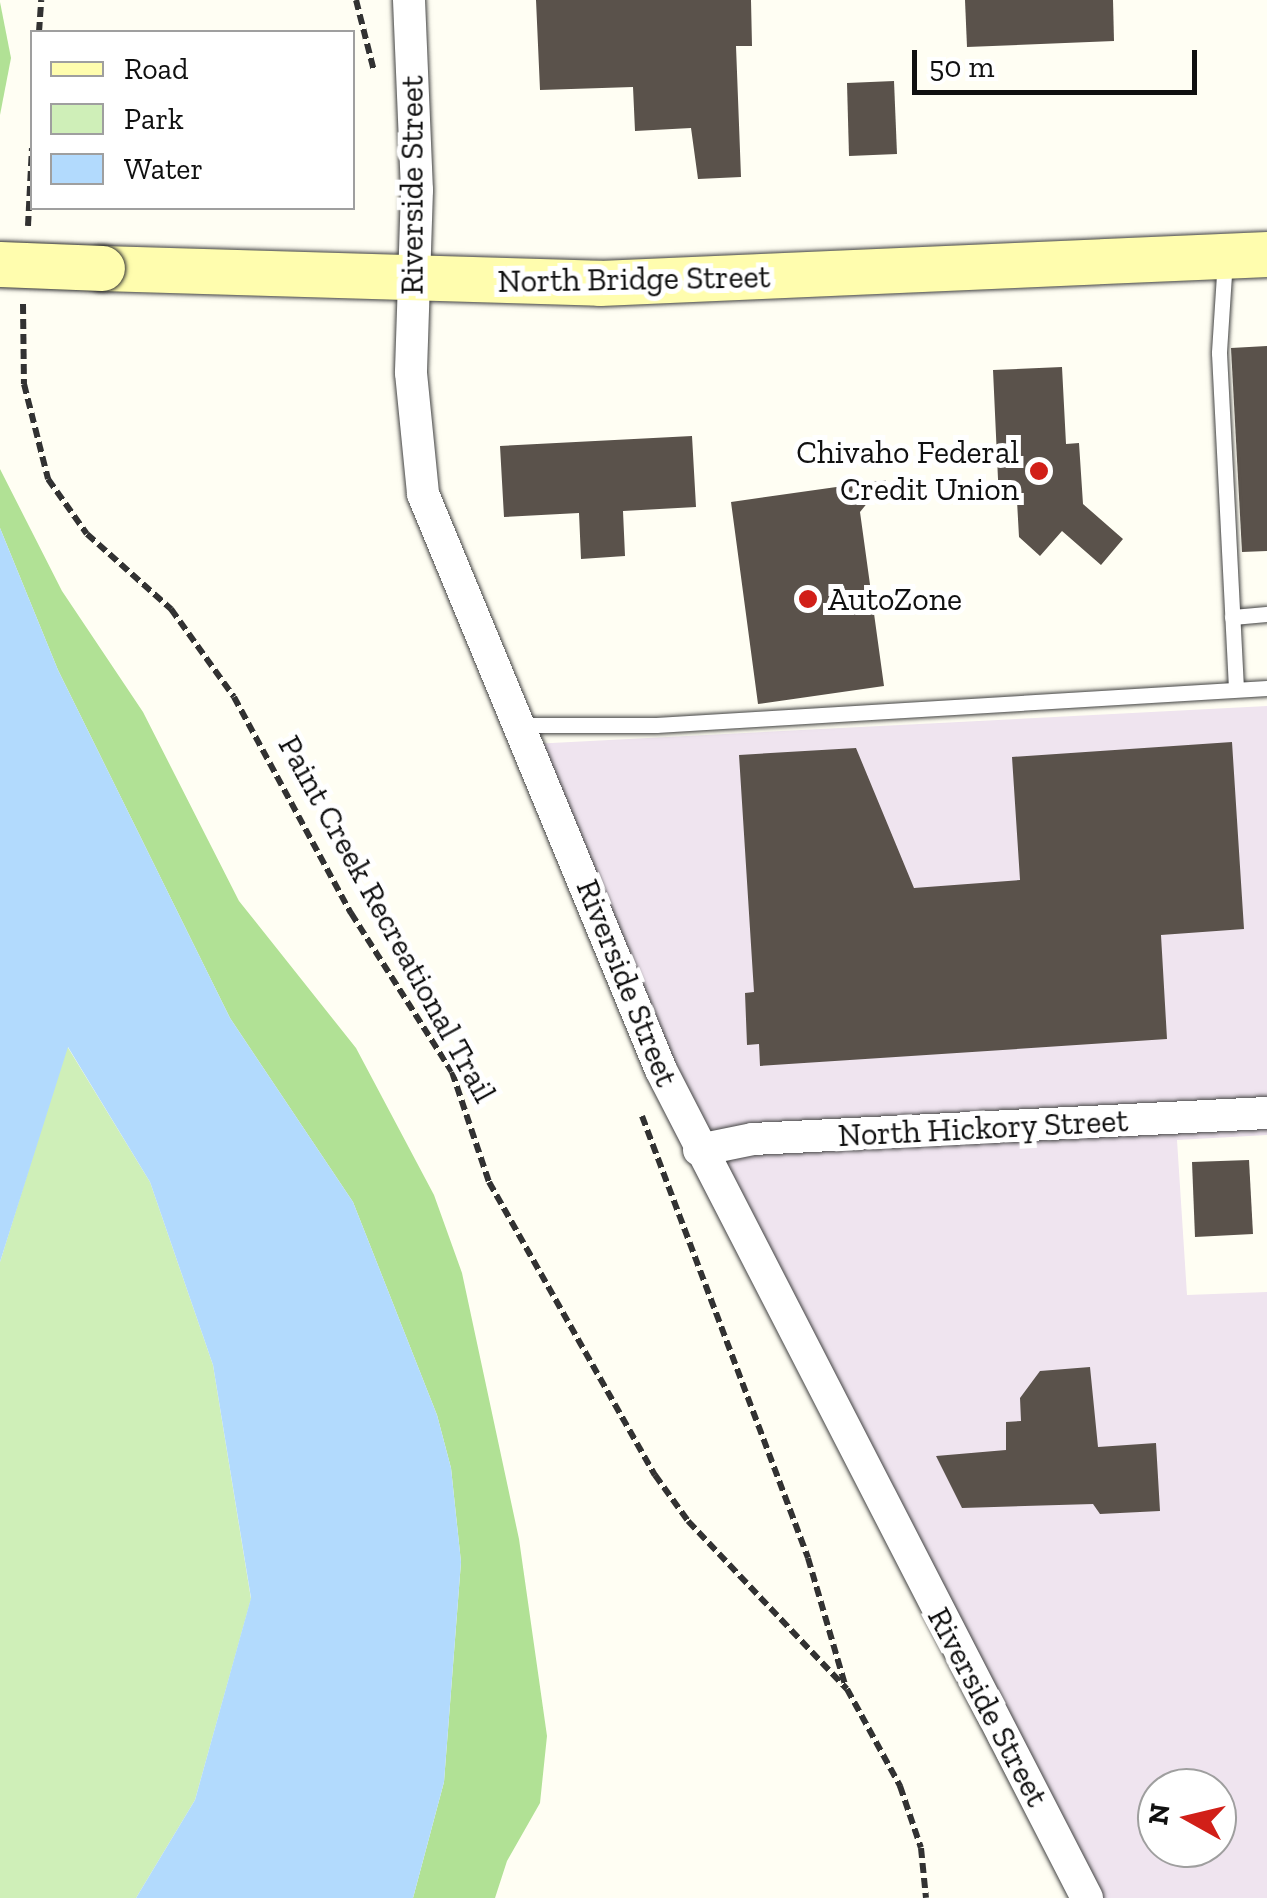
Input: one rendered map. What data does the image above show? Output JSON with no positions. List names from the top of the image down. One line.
{"streets":{"main road":["North Bridge Street"],"street":["Riverside Street","North Hickory Street"],"path":["Paint Creek Recreational Trail"]},"crossings":[["Riverside Street","North Bridge Street"],["Riverside Street","North Hickory Street"],["North Bridge Street","Paint Creek Recreational Trail"]],"places":["Chivaho Federal Credit Union","AutoZone"],"legend":["Road","Park","Water"],"scale_bar":"50 m","north":"left"}
